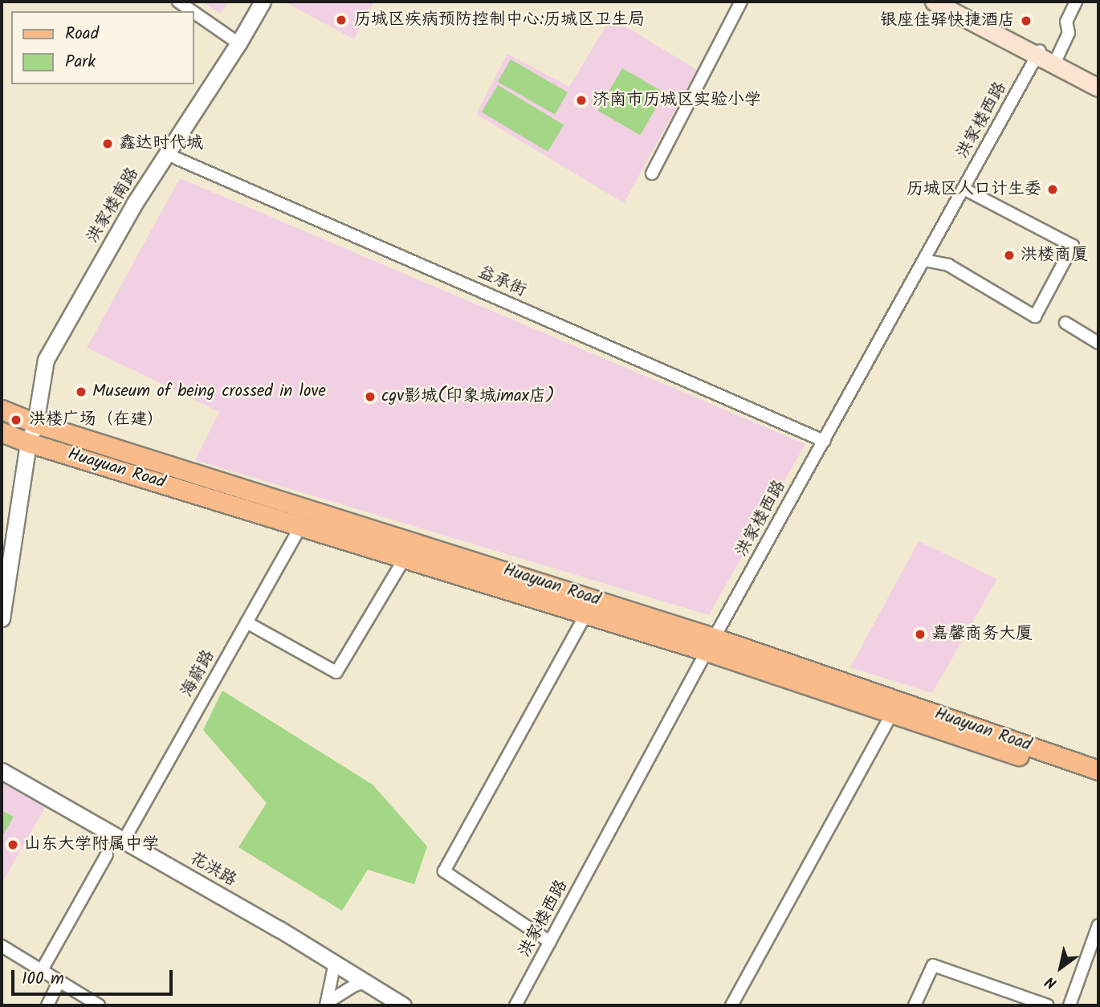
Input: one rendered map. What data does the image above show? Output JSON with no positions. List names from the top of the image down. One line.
{"streets":{"main road":["Huayuan Road"],"street":["洪家楼西路","洪家楼南路","益承街","海蔚路","花洪路"]},"crossings":[["洪家楼西路","益承街"],["洪家楼西路","Huayuan Road"],["洪家楼南路","益承街"],["洪家楼南路","Huayuan Road"],["Huayuan Road","海蔚路"],["海蔚路","花洪路"]],"places":["历城区疾病预防控制中心:历城区卫生局","银座佳驿快捷酒店","济南市历城区实验小学","鑫达时代城","历城区人口计生委","洪楼商厦","Museum of being crossed in love","cgv影城(印象城imax店)","洪楼广场（在建）","嘉馨商务大厦","山东大学附属中学"],"legend":["Road","Park"],"scale_bar":"100 m","north":"bottom left"}
